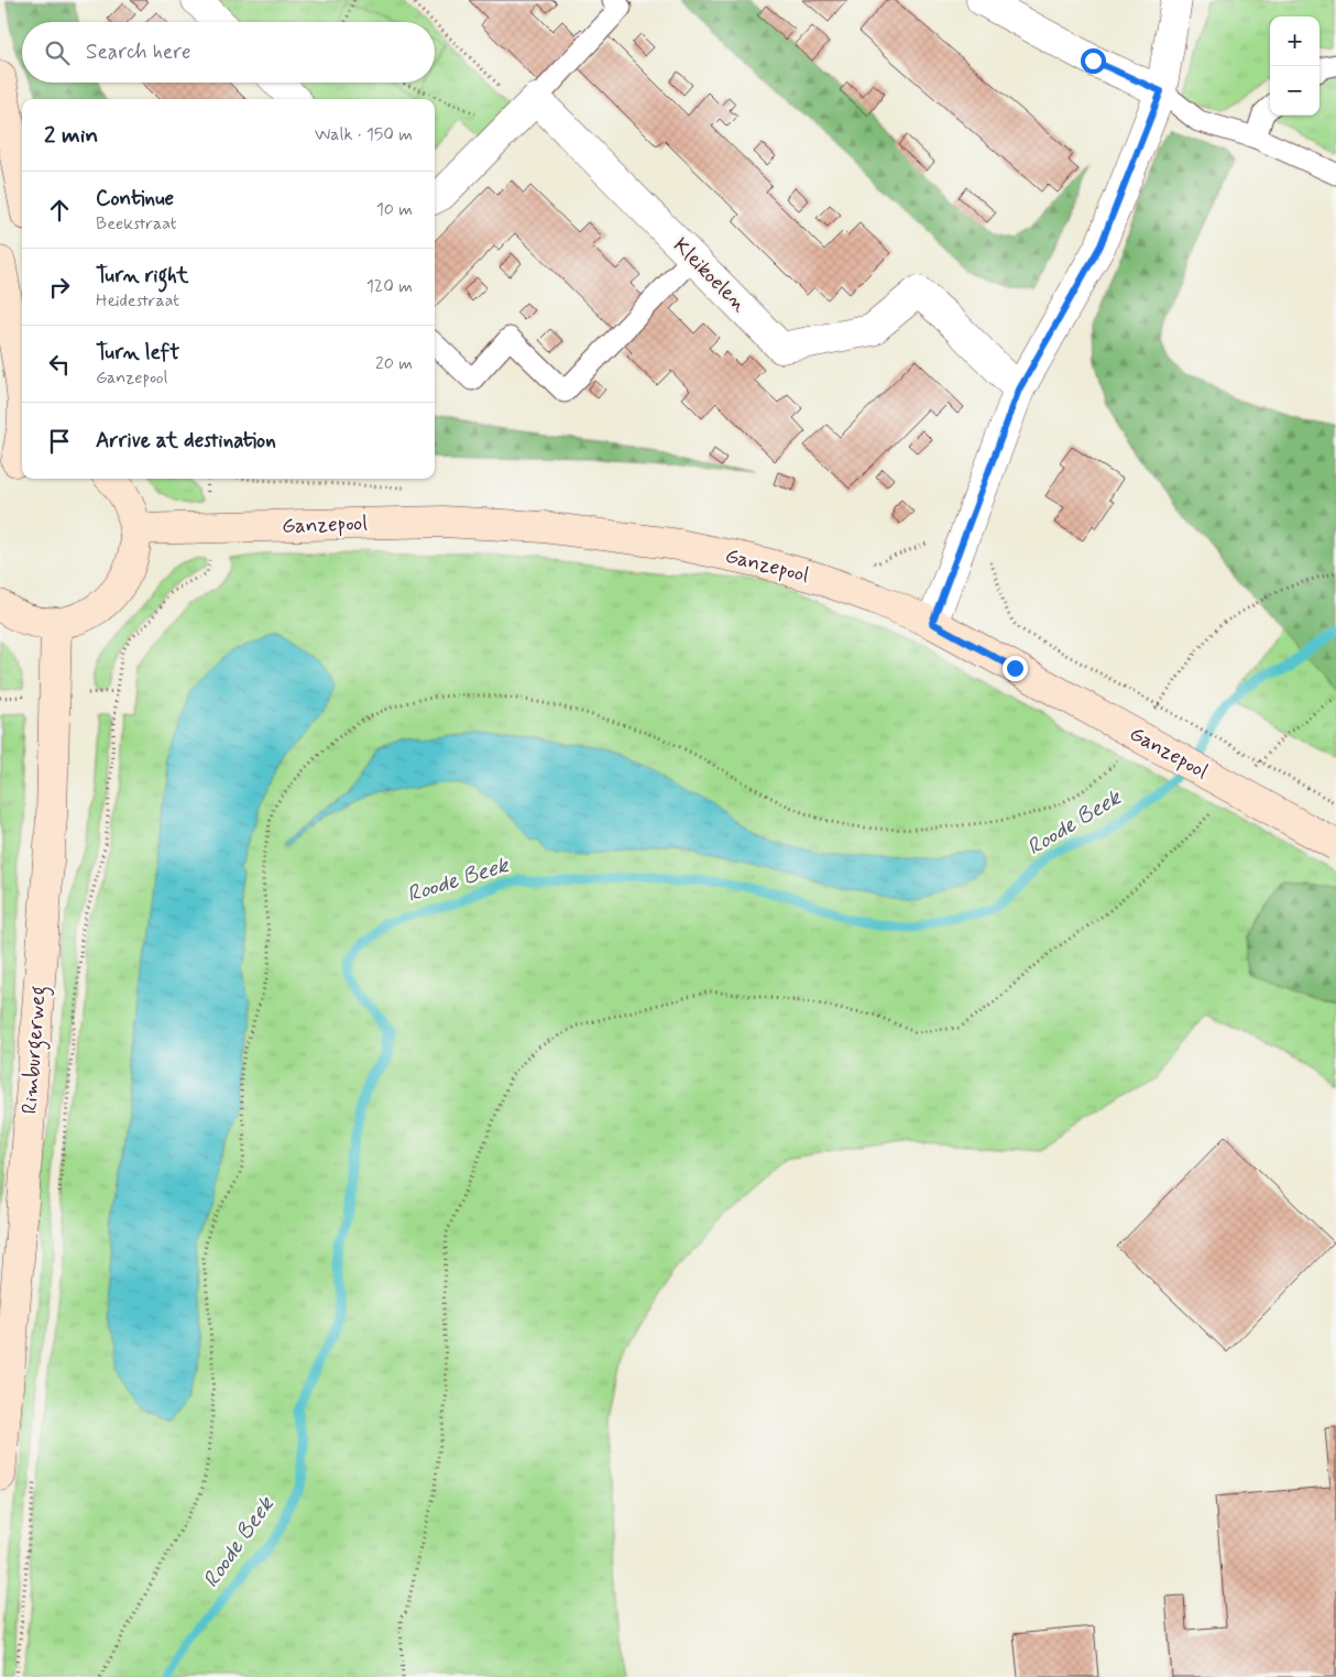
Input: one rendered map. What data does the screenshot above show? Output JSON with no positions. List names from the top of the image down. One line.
{"streets":{"main road":["Ganzepool","Rimburgerweg"],"street":["Kleikoelen"]},"water":["Roode Beek"],"page":{"map_buttons":["+","−"],"search":"Search here","heading":["2 min","Walk · 150 m"],"list":[["Continue","Beekstraat","10 m"],["Turn right","Heidestraat","120 m"],["Turn left","Ganzepool","20 m"],"Arrive at destination"]}}
